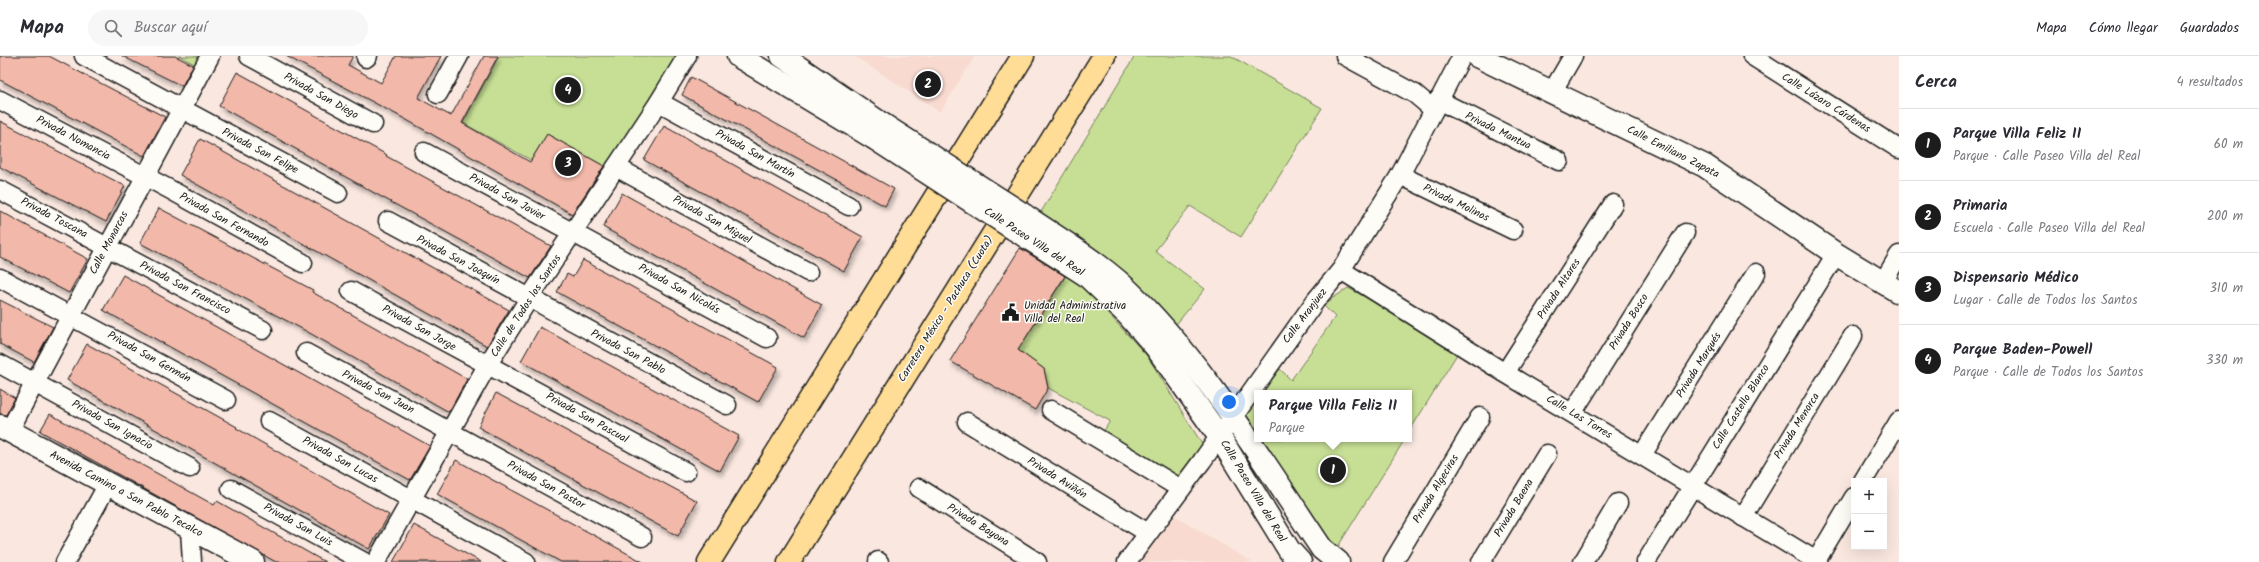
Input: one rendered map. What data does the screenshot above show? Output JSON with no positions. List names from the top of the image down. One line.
{"streets":{"highway":["Carretera México - Pachuca (Cuota)"],"street":["Privada San Diego","Calle Lázaro Cárdenas","Privada Mantua","Privada Nomancia","Privada San Felipe","Calle Emiliano Zapata","Privada San Martín","Privada San Javier","Privada Molinos","Privada Toscana","Privada San Fernando","Privada San Miguel","Calle Paseo Villa del Real","Calle Monarcas","Privada San Joaquín","Privada San Francisco","Privada San Nicolás","Privada Altares","Calle de Todos los Santos","Calle Aranjuez","Privada Bosco","Privada San Jorge","Privada San Pablo","Privada San Germán","Privada Marqués","Privada San Juan","Calle Castello Blanco","Calle Las Torres","Privada San Pascual","Privada San Ignacio","Privada Menorca","Privada San Lucas","Privada Aviñón","Privada San Pastor","Privada Algeciras","Avenida Camino a San Pablo Tecalco","Privada Baena","Privada San Luis","Privada Bayona"]},"crossings":[["Privada Mantua","Calle Aranjuez"],["Privada Nomancia","Privada San Fernando"],["Privada Nomancia","Calle Monarcas"],["Privada San Felipe","Calle Monarcas"],["Calle Emiliano Zapata","Calle Castello Blanco"],["Privada San Martín","Calle de Todos los Santos"],["Privada San Javier","Privada San Nicolás"],["Privada San Javier","Calle de Todos los Santos"],["Privada Molinos","Calle Aranjuez"],["Privada Toscana","Calle Monarcas"],["Privada Toscana","Privada San Francisco"],["Privada San Fernando","Calle Monarcas"],["Privada San Miguel","Calle de Todos los Santos"],["Calle Paseo Villa del Real","Calle Aranjuez"],["Calle Monarcas","Privada San Francisco"],["Calle Monarcas","Privada San Germán"],["Calle Monarcas","Privada San Ignacio"],["Calle Monarcas","Avenida Camino a San Pablo Tecalco"],["Privada San Joaquín","Calle de Todos los Santos"],["Privada San Joaquín","Privada San Pablo"],["Privada Altares","Calle Las Torres"],["Calle de Todos los Santos","Privada San Jorge"],["Calle de Todos los Santos","Privada San Pablo"],["Calle de Todos los Santos","Privada San Juan"],["Calle de Todos los Santos","Privada San Pascual"],["Calle de Todos los Santos","Privada San Lucas"],["Calle de Todos los Santos","Privada San Pastor"],["Calle Aranjuez","Calle Las Torres"],["Calle Aranjuez","Privada Aviñón"],["Privada Bosco","Calle Las Torres"],["Privada San Jorge","Privada San Pascual"],["Privada Marqués","Calle Las Torres"],["Privada San Juan","Privada San Pastor"],["Calle Castello Blanco","Calle Las Torres"],["Calle Las Torres","Privada Menorca"]],"places":{"public building":["Unidad Administrativa Villa del Real"]},"page":{"header":"Mapa","search":"Buscar aquí","nav":["Mapa","Cómo llegar","Guardados"],"heading":["Cerca","4 resultados"],"pins":["2","4","3","1"],"list":[{"mark":"1","name":"Parque Villa Feliz II","note":"Parque · Calle Paseo Villa del Real","value":"60 m"},{"mark":"2","name":"Primaria","note":"Escuela · Calle Paseo Villa del Real","value":"200 m"},{"mark":"3","name":"Dispensario Médico","note":"Lugar · Calle de Todos los Santos","value":"310 m"},{"mark":"4","name":"Parque Baden-Powell","note":"Parque · Calle de Todos los Santos","value":"330 m"}],"popup":["Parque Villa Feliz II","Parque"],"map_buttons":["+","−"]}}
